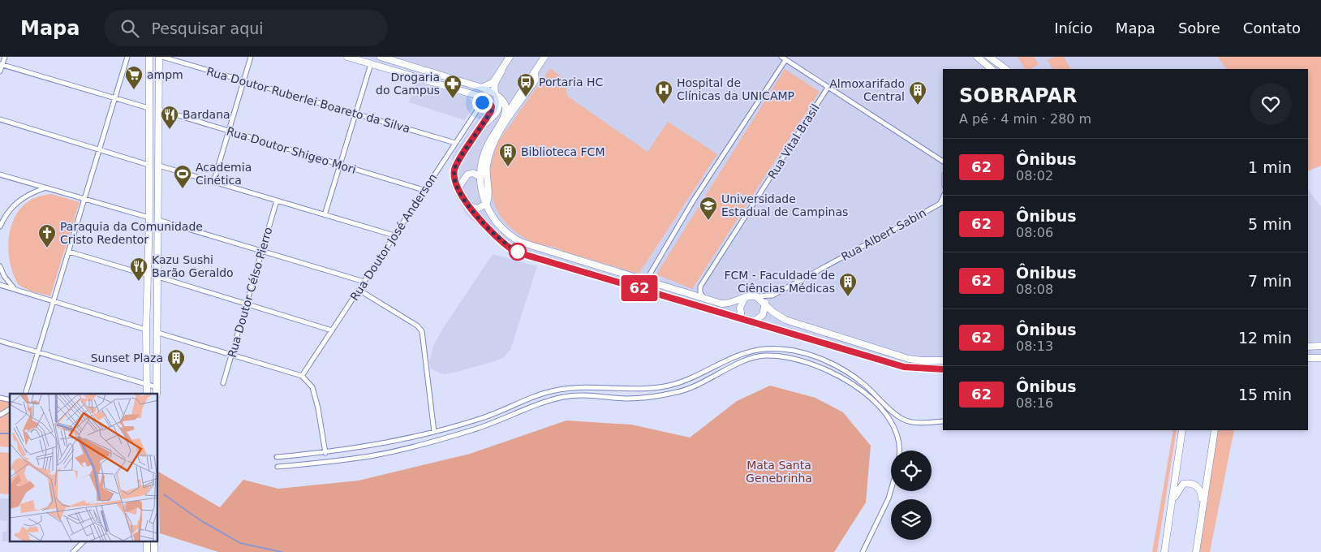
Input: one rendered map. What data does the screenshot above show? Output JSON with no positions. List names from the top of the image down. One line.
{"streets":{"street":["Rua Doutor Ruberlei Boareto da Silva","Rua Vital Brasil","Rua Doutor Shigeo Mori","Rua Albert Sabin","Rua Doutor José Anderson","Rua Doutor Célso Pierro"]},"crossings":[["Rua Doutor Ruberlei Boareto da Silva","Rua Doutor José Anderson"],["Rua Doutor Shigeo Mori","Rua Doutor José Anderson"]],"parks":["Mata Santa Genebrinha"],"places":{"supermarket":["ampm"],"bus stop":["Portaria HC"],"pharmacy":["Drogaria do Campus"],"hospital":["Hospital de Clínicas da UNICAMP"],"building":["Almoxarifado Central","Biblioteca FCM","FCM - Faculdade de Ciências Médicas","Sunset Plaza"],"restaurant":["Bardana","Kazu Sushi Barão Geraldo"],"sports":["Academia Cinética"],"school or university":["Universidade Estadual de Campinas"],"church":["Paraquia da Comunidade Cristo Redentor"]},"lines":["bus line 62"],"page":{"header":"Mapa","search":"Pesquisar aqui","nav":["Início","Mapa","Sobre","Contato"],"on_map":"62","heading":["SOBRAPAR","A pé · 4 min · 280 m"],"list":[{"mark":"62","name":"Ônibus","note":"08:02","value":"1 min"},{"mark":"62","name":"Ônibus","note":"08:06","value":"5 min"},{"mark":"62","name":"Ônibus","note":"08:08","value":"7 min"},{"mark":"62","name":"Ônibus","note":"08:13","value":"12 min"},{"mark":"62","name":"Ônibus","note":"08:16","value":"15 min"}]}}
